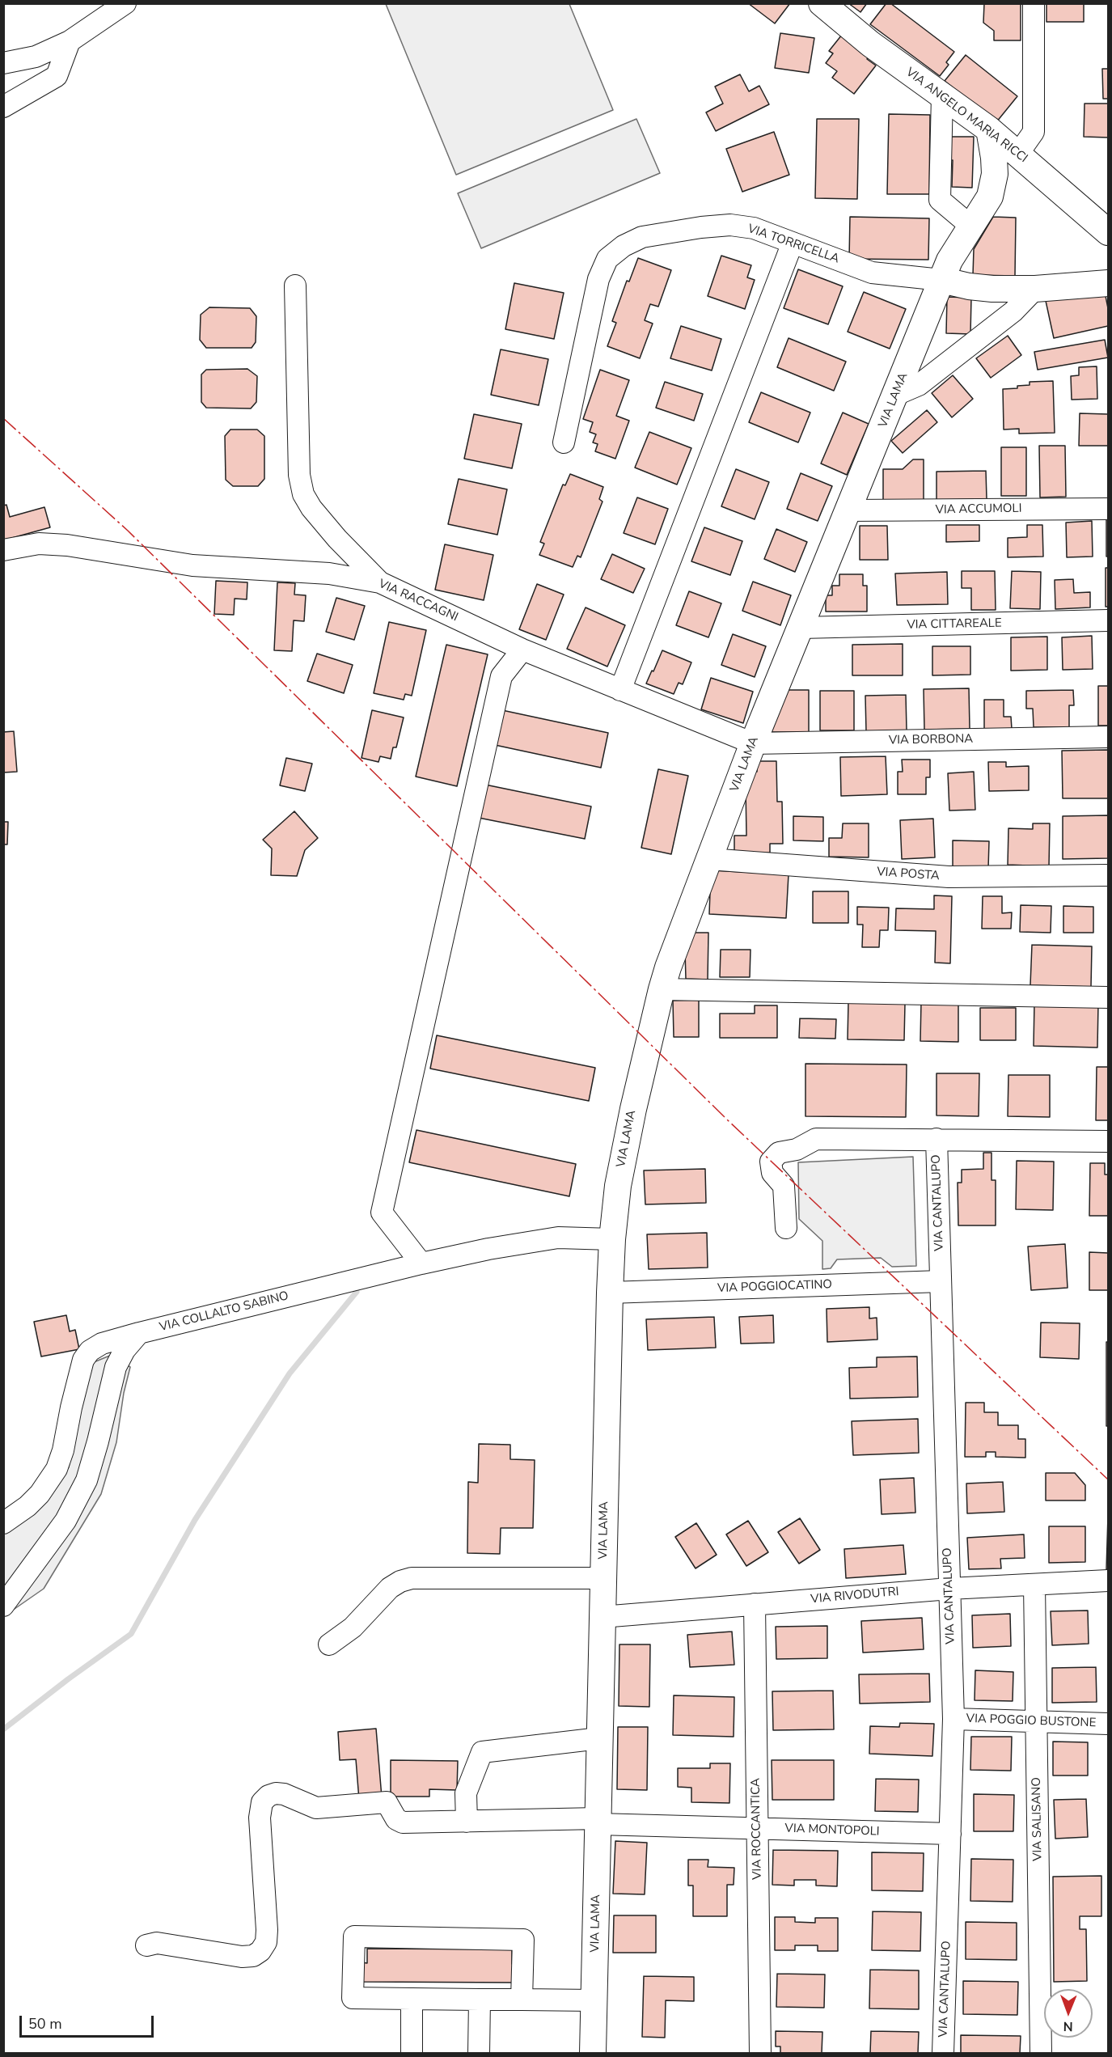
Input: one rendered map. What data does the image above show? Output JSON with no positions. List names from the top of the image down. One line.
{"streets":{"main road":["VIA ANGELO MARIA RICCI","VIA LAMA"],"street":["VIA TORRICELLA","VIA ACCUMOLI","VIA RACCAGNI","VIA CITTAREALE","VIA BORBONA","VIA POSTA","VIA CANTALUPO","VIA POGGIOCATINO","VIA COLLALTO SABINO","VIA RIVODUTRI","VIA POGGIO BUSTONE","VIA SALISANO","VIA ROCCANTICA","VIA MONTOPOLI"]},"crossings":[["VIA ANGELO MARIA RICCI","VIA LAMA"],["VIA TORRICELLA","VIA LAMA"],["VIA LAMA","VIA ACCUMOLI"],["VIA LAMA","VIA RACCAGNI"],["VIA LAMA","VIA CITTAREALE"],["VIA LAMA","VIA BORBONA"],["VIA LAMA","VIA POSTA"],["VIA LAMA","VIA POGGIOCATINO"],["VIA LAMA","VIA COLLALTO SABINO"],["VIA LAMA","VIA RIVODUTRI"],["VIA LAMA","VIA MONTOPOLI"],["VIA RACCAGNI","VIA BORBONA"],["VIA CANTALUPO","VIA POGGIOCATINO"],["VIA CANTALUPO","VIA RIVODUTRI"],["VIA CANTALUPO","VIA POGGIO BUSTONE"],["VIA CANTALUPO","VIA MONTOPOLI"],["VIA RIVODUTRI","VIA SALISANO"],["VIA RIVODUTRI","VIA ROCCANTICA"],["VIA POGGIO BUSTONE","VIA SALISANO"],["VIA ROCCANTICA","VIA MONTOPOLI"]],"scale_bar":"50 m","north":"bottom"}
